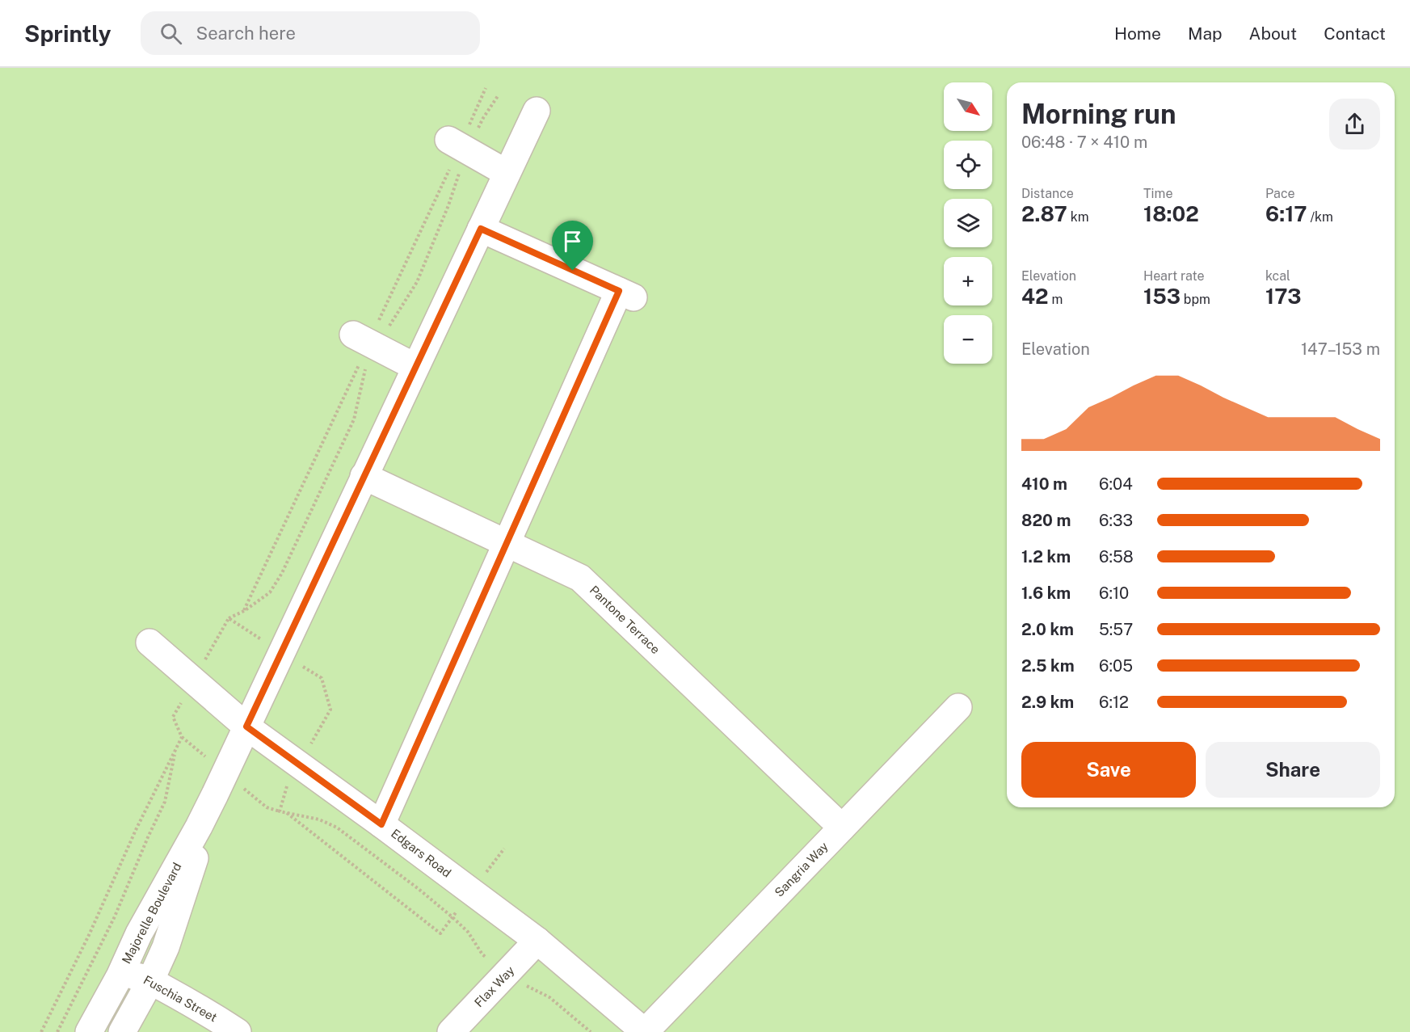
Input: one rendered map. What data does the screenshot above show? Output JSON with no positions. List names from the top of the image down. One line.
{"streets":{"street":["Pantone Terrace","Edgars Road","Sangria Way","Majorelle Boulevard","Flax Way","Fuschia Street"]},"crossings":[["Pantone Terrace","Sangria Way"],["Pantone Terrace","Majorelle Boulevard"],["Edgars Road","Sangria Way"],["Edgars Road","Majorelle Boulevard"],["Edgars Road","Flax Way"],["Majorelle Boulevard","Fuschia Street"]],"north":"bottom right","page":{"header":"Sprintly","search":"Search here","nav":["Home","Map","About","Contact"],"map_buttons":["+","−"],"heading":["Morning run","06:48 · 7 × 410 m"],"stats":[["Distance","2.87 km"],["Time","18:02"],["Pace","6:17 /km"],["Elevation","42 m"],["Heart rate","153 bpm"],["kcal","173"]],"chart":["Elevation","147–153 m"],"list":[{"name":"410 m","note":"6:04"},{"name":"820 m","note":"6:33"},{"name":"1.2 km","note":"6:58"},{"name":"1.6 km","note":"6:10"},{"name":"2.0 km","note":"5:57"},{"name":"2.5 km","note":"6:05"},{"name":"2.9 km","note":"6:12"}],"buttons":["Save","Share"]}}
